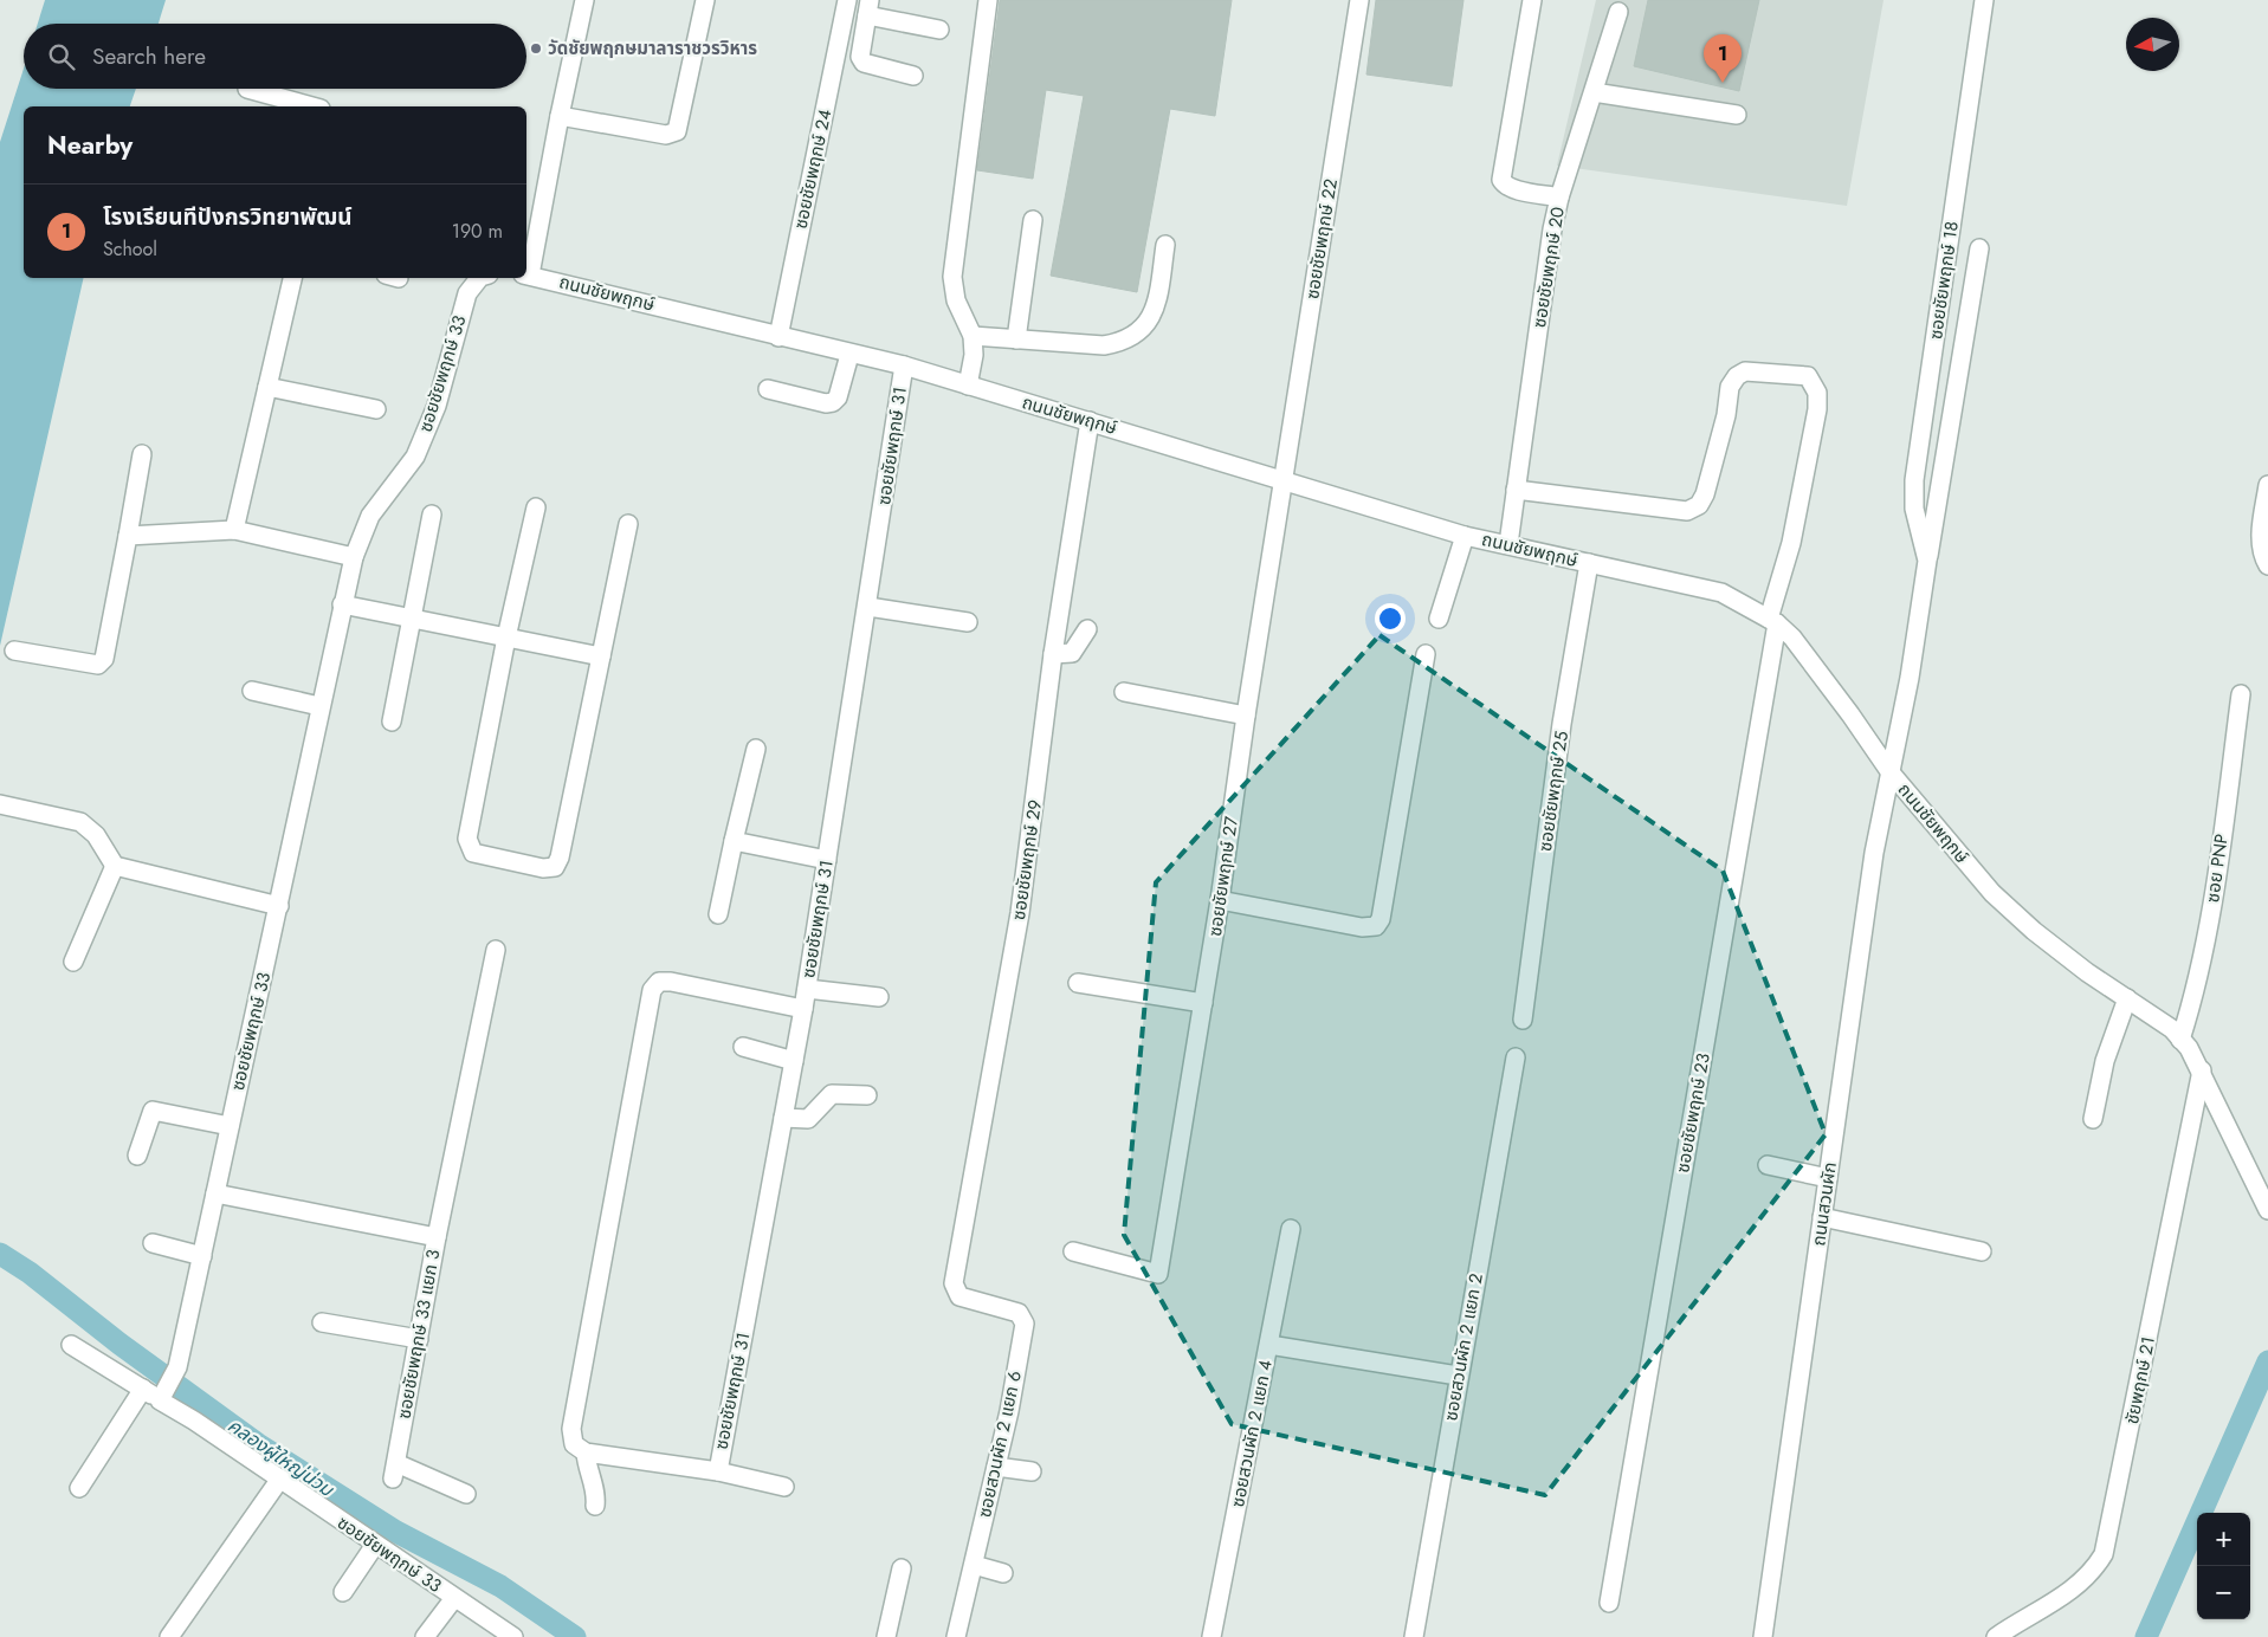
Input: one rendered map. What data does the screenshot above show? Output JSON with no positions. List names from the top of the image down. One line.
{"streets":{"street":["ซอยชัยพฤกษ์ 24","ซอยชัยพฤกษ์ 22","ซอยชัยพฤกษ์ 20","ซอยชัยพฤกษ์ 18","ถนนชัยพฤกษ์","ซอยชัยพฤกษ์ 33","ซอยชัยพฤกษ์ 31","ซอยชัยพฤกษ์ 25","ซอยชัยพฤกษ์ 29","ซอย PNP","ซอยชัยพฤกษ์ 27","ซอยชัยพฤกษ์ 23","ถนนสวนผัก","ซอยชัยพฤกษ์ 33 แยก 3","ซอยสวนผัก 2 แยก 2","ชัยพฤกษ์ 21","ซอยสวนผัก 2 แยก 4","ซอยสวนผัก 2 แยก 6"]},"crossings":[["ซอยชัยพฤกษ์ 24","ถนนชัยพฤกษ์"],["ซอยชัยพฤกษ์ 22","ถนนชัยพฤกษ์"],["ซอยชัยพฤกษ์ 22","ซอยชัยพฤกษ์ 27"],["ซอยชัยพฤกษ์ 20","ถนนชัยพฤกษ์"],["ซอยชัยพฤกษ์ 20","ซอยชัยพฤกษ์ 23"],["ซอยชัยพฤกษ์ 18","ถนนชัยพฤกษ์"],["ซอยชัยพฤกษ์ 18","ถนนสวนผัก"],["ถนนชัยพฤกษ์","ซอยชัยพฤกษ์ 31"],["ถนนชัยพฤกษ์","ซอยชัยพฤกษ์ 25"],["ถนนชัยพฤกษ์","ซอยชัยพฤกษ์ 29"],["ถนนชัยพฤกษ์","ซอย PNP"],["ถนนชัยพฤกษ์","ซอยชัยพฤกษ์ 27"],["ถนนชัยพฤกษ์","ซอยชัยพฤกษ์ 23"],["ถนนชัยพฤกษ์","ถนนสวนผัก"],["ถนนชัยพฤกษ์","ชัยพฤกษ์ 21"],["ซอยชัยพฤกษ์ 33","ซอยชัยพฤกษ์ 33 แยก 3"],["ซอยชัยพฤกษ์ 29","ซอยสวนผัก 2 แยก 6"]],"water":["คลองผู้ใหญ่น่วม"],"places":["วัดชัยพฤกษมาลาราชวรวิหาร"],"north":"left","page":{"search":"Search here","pins":"1","heading":"Nearby","list":[{"mark":"1","name":"โรงเรียนทีปังกรวิทยาพัฒน์","note":"School","value":"190 m"}],"map_buttons":["+","−"]}}
